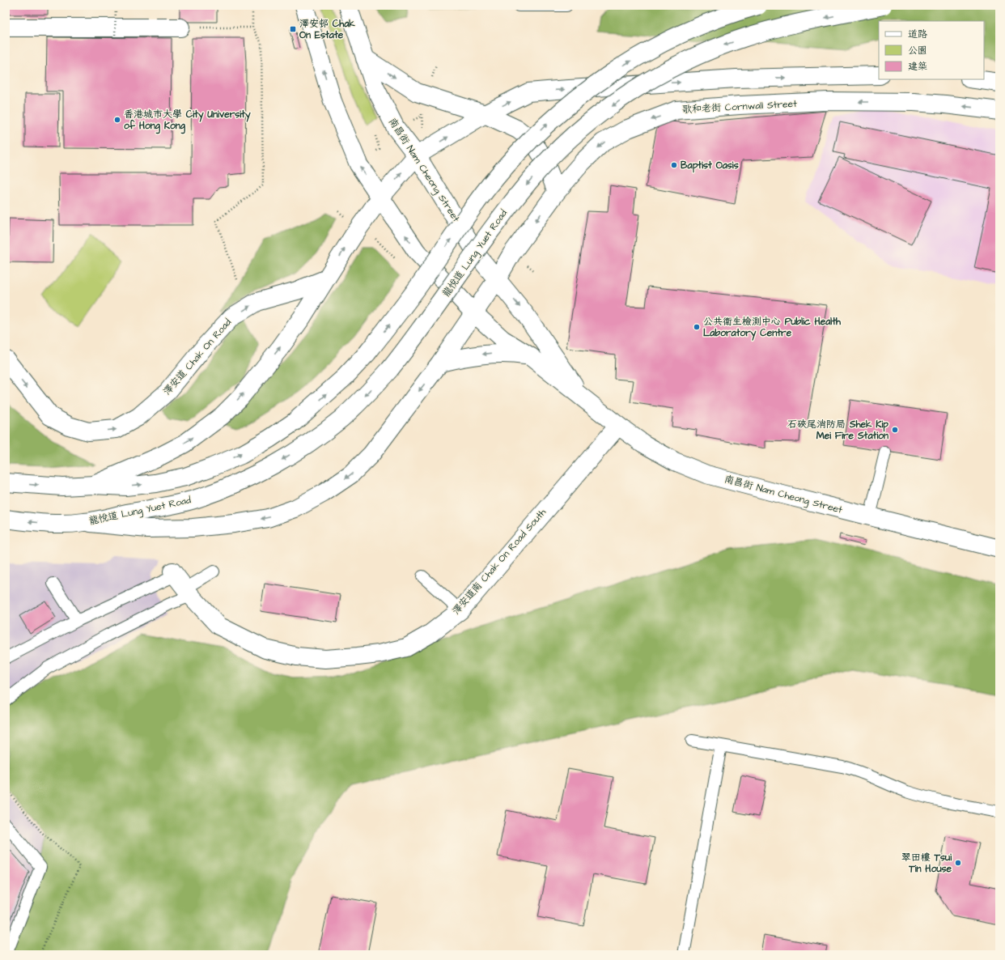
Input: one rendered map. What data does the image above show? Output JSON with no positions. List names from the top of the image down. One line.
{"streets":{"main road":["歌和老街 Cornwall Street","南昌街 Nam Cheong Street","龍悅道 Lung Yuet Road","澤安道 Chak On Road","澤安道南 Chak On Road South"]},"crossings":[["歌和老街 Cornwall Street","南昌街 Nam Cheong Street"],["歌和老街 Cornwall Street","龍悅道 Lung Yuet Road"],["南昌街 Nam Cheong Street","龍悅道 Lung Yuet Road"],["南昌街 Nam Cheong Street","澤安道南 Chak On Road South"]],"one_way":["澤安道 Chak On Road"],"places":{"transit":["澤安邨 Chak On Estate"],"other":["香港城市大學 City University of Hong Kong","Baptist Oasis","公共衛生檢測中心 Public Health Laboratory Centre","石硤尾消防局 Shek Kip Mei Fire Station","翠田樓 Tsui Tin House"]},"legend":["道路","公園","建築"]}
